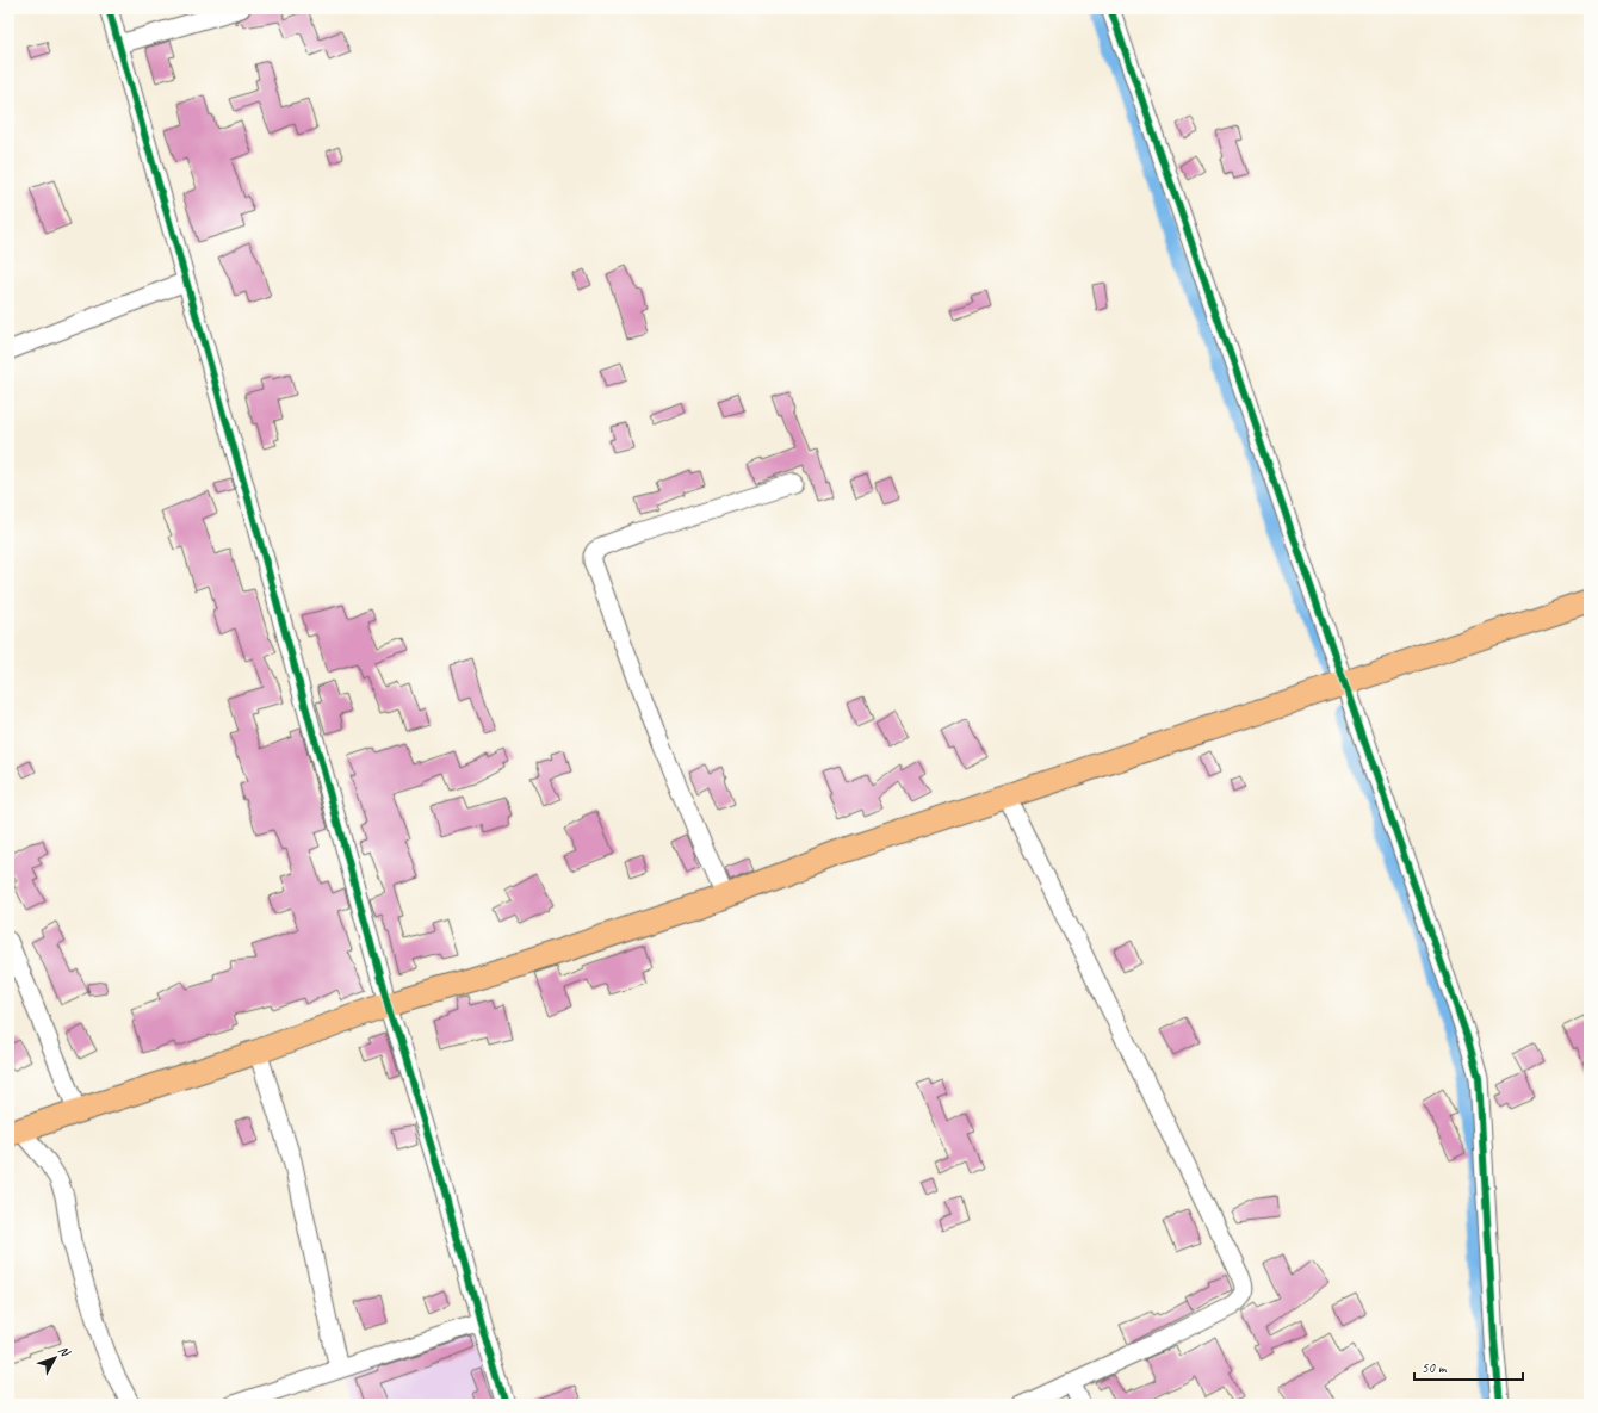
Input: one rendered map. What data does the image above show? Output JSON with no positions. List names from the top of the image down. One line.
{"scale_bar":"50 m","north":"top right"}
